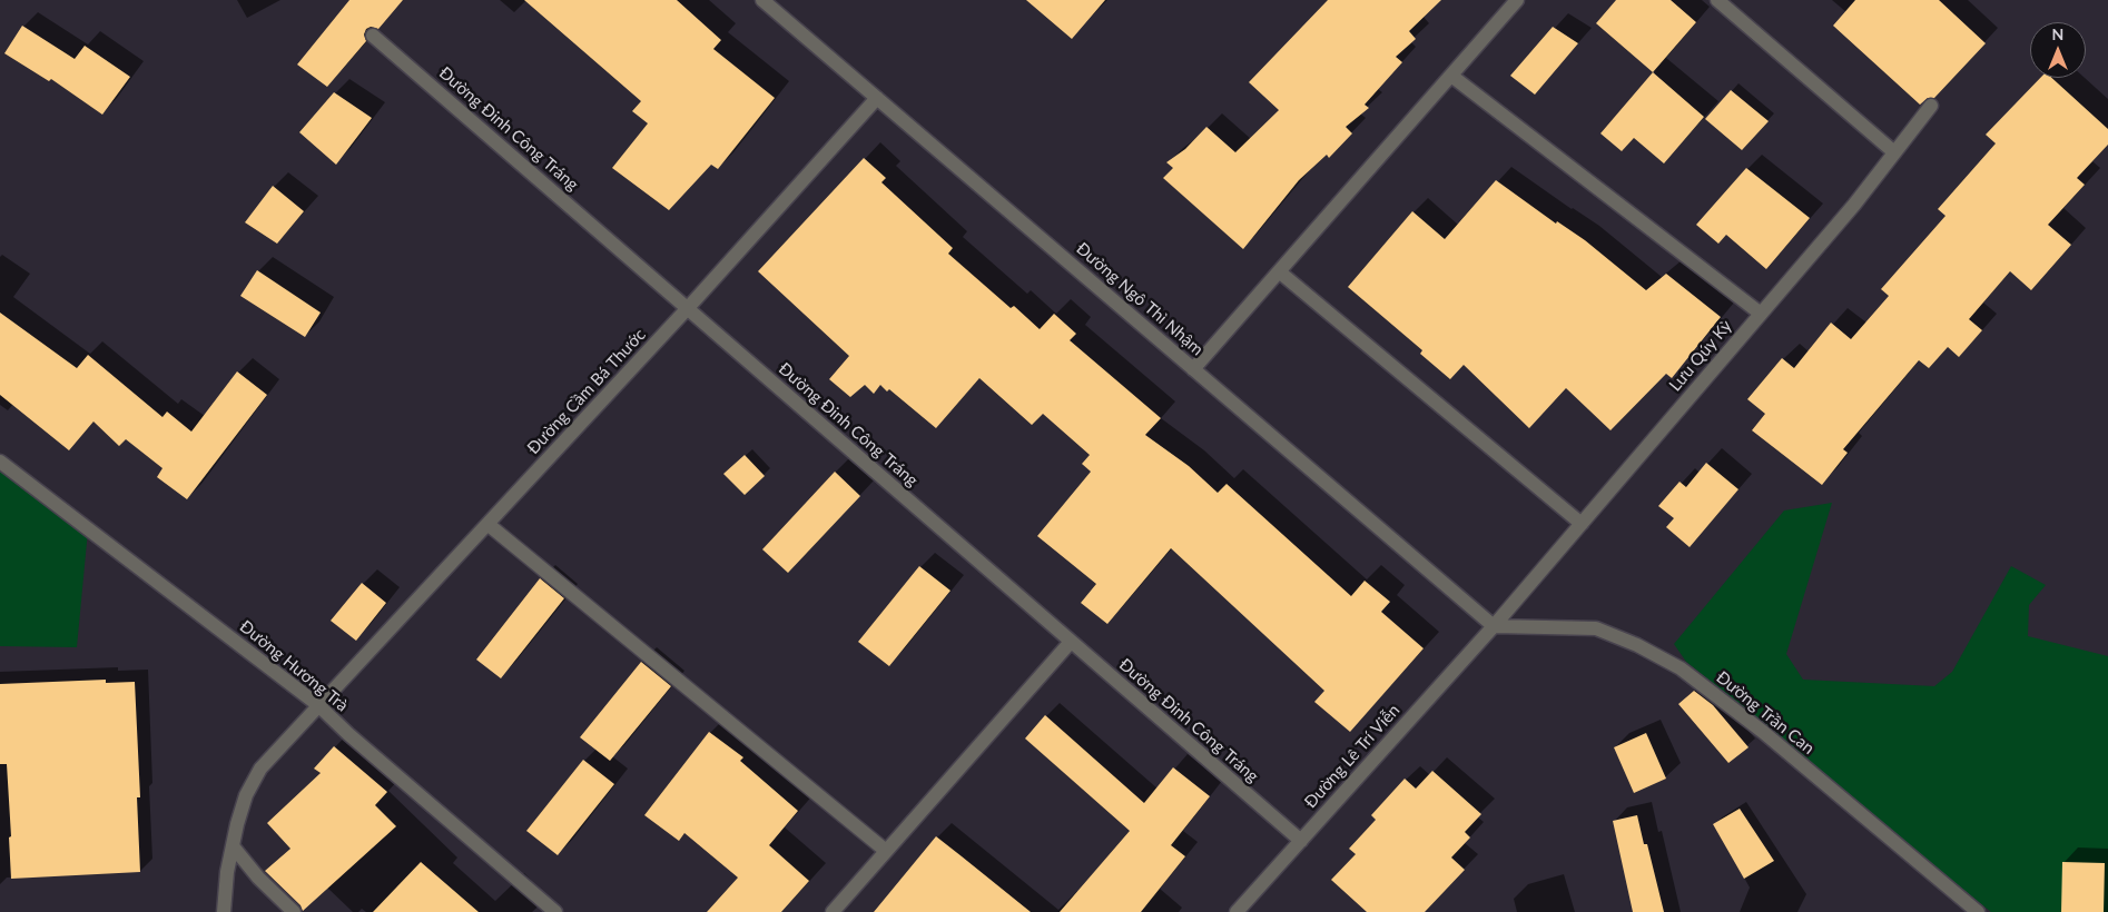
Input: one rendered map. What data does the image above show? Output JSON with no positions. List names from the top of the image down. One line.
{"streets":{"street":["Đường Đinh Công Tráng","Đường Ngô Thì Nhậm","Lưu Qúy Kỳ","Đường Cầm Bá Thước","Đường Hương Trà","Đường Trần Can","Đường Lê Trí Viễn"]},"crossings":[["Đường Đinh Công Tráng","Đường Cầm Bá Thước"],["Đường Đinh Công Tráng","Đường Lê Trí Viễn"],["Đường Ngô Thì Nhậm","Lưu Qúy Kỳ"],["Đường Ngô Thì Nhậm","Đường Cầm Bá Thước"],["Đường Ngô Thì Nhậm","Đường Trần Can"],["Đường Ngô Thì Nhậm","Đường Lê Trí Viễn"],["Lưu Qúy Kỳ","Đường Trần Can"],["Lưu Qúy Kỳ","Đường Lê Trí Viễn"],["Đường Cầm Bá Thước","Đường Hương Trà"],["Đường Trần Can","Đường Lê Trí Viễn"]],"north":"top"}
